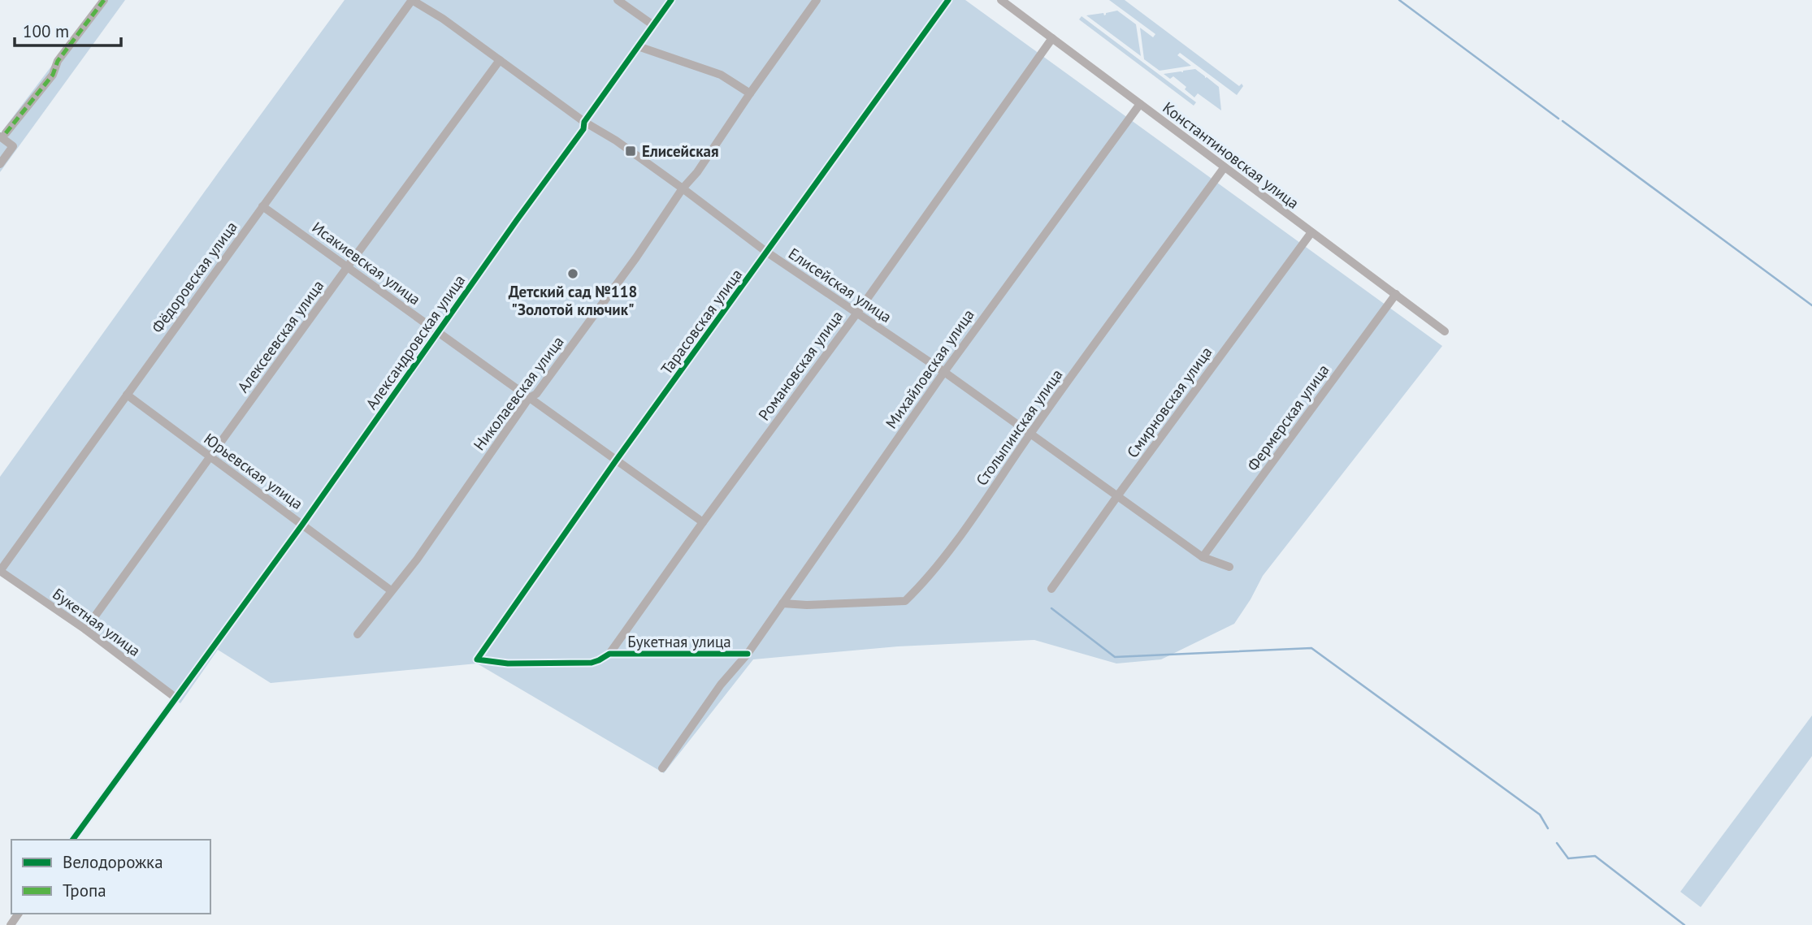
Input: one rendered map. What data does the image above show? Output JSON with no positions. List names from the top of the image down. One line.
{"streets":{"street":["Константиновская улица","Исакиевская улица","Фёдоровская улица","Елисейская улица","Тарасовская улица","Алексеевская улица","Александровская улица","Романовская улица","Михайловская улица","Николаевская улица","Смирновская улица","Фермерская улица","Столыпинская улица","Юрьевская улица","Букетная улица"]},"crossings":[["Константиновская улица","Романовская улица"],["Константиновская улица","Михайловская улица"],["Константиновская улица","Смирновская улица"],["Константиновская улица","Фермерская улица"],["Константиновская улица","Столыпинская улица"],["Исакиевская улица","Фёдоровская улица"],["Исакиевская улица","Тарасовская улица"],["Исакиевская улица","Алексеевская улица"],["Исакиевская улица","Александровская улица"],["Исакиевская улица","Романовская улица"],["Исакиевская улица","Николаевская улица"],["Фёдоровская улица","Елисейская улица"],["Фёдоровская улица","Юрьевская улица"],["Фёдоровская улица","Букетная улица"],["Елисейская улица","Тарасовская улица"],["Елисейская улица","Алексеевская улица"],["Елисейская улица","Александровская улица"],["Елисейская улица","Романовская улица"],["Елисейская улица","Михайловская улица"],["Елисейская улица","Николаевская улица"],["Елисейская улица","Смирновская улица"],["Елисейская улица","Фермерская улица"],["Елисейская улица","Столыпинская улица"],["Тарасовская улица","Букетная улица"],["Алексеевская улица","Юрьевская улица"],["Алексеевская улица","Букетная улица"],["Александровская улица","Юрьевская улица"],["Александровская улица","Букетная улица"],["Романовская улица","Букетная улица"],["Михайловская улица","Столыпинская улица"],["Михайловская улица","Букетная улица"],["Николаевская улица","Юрьевская улица"]],"places":{"transit":["Елисейская"],"other":["Детский сад №118 \"Золотой ключик\""]},"legend":["Велодорожка","Тропа"],"scale_bar":"100 m"}
